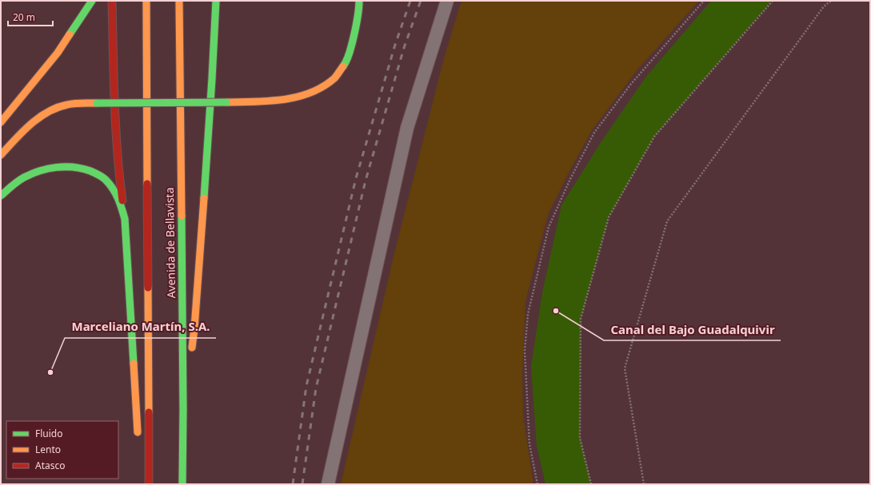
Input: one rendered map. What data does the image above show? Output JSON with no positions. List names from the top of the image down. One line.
{"streets":{"main road":["Avenida de Bellavista"]},"places":["Canal del Bajo Guadalquivir","Marceliano Martín, S.A."],"legend":["Fluido","Lento","Atasco"],"scale_bar":"20 m"}
